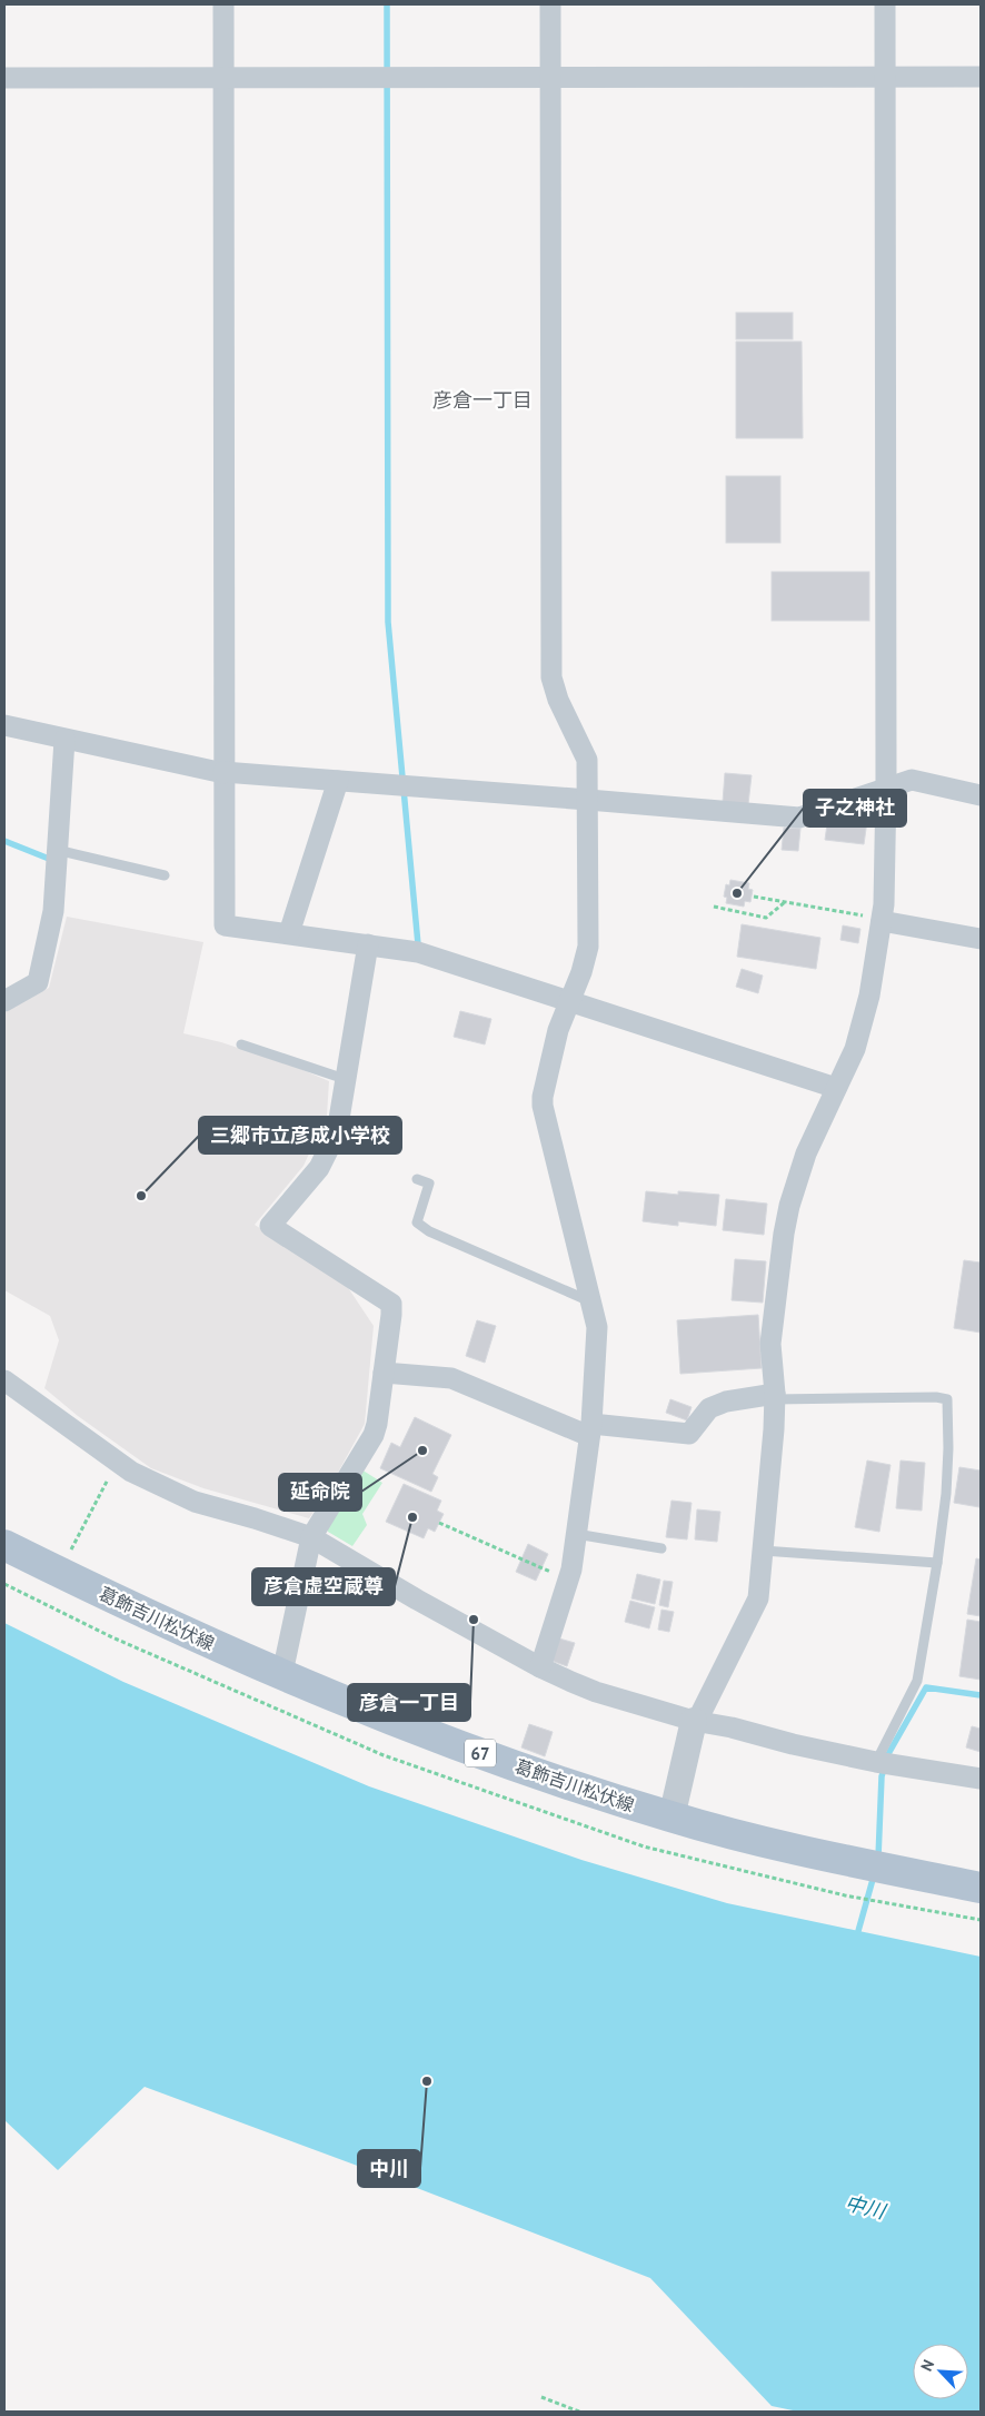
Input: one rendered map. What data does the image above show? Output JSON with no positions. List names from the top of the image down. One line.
{"streets":{"main road":["葛飾吉川松伏線","67"]},"districts":["彦倉一丁目"],"water":["中川"],"places":["子之神社","三郷市立彦成小学校","延命院","彦倉虚空蔵尊","彦倉一丁目","中川"],"north":"top left"}
